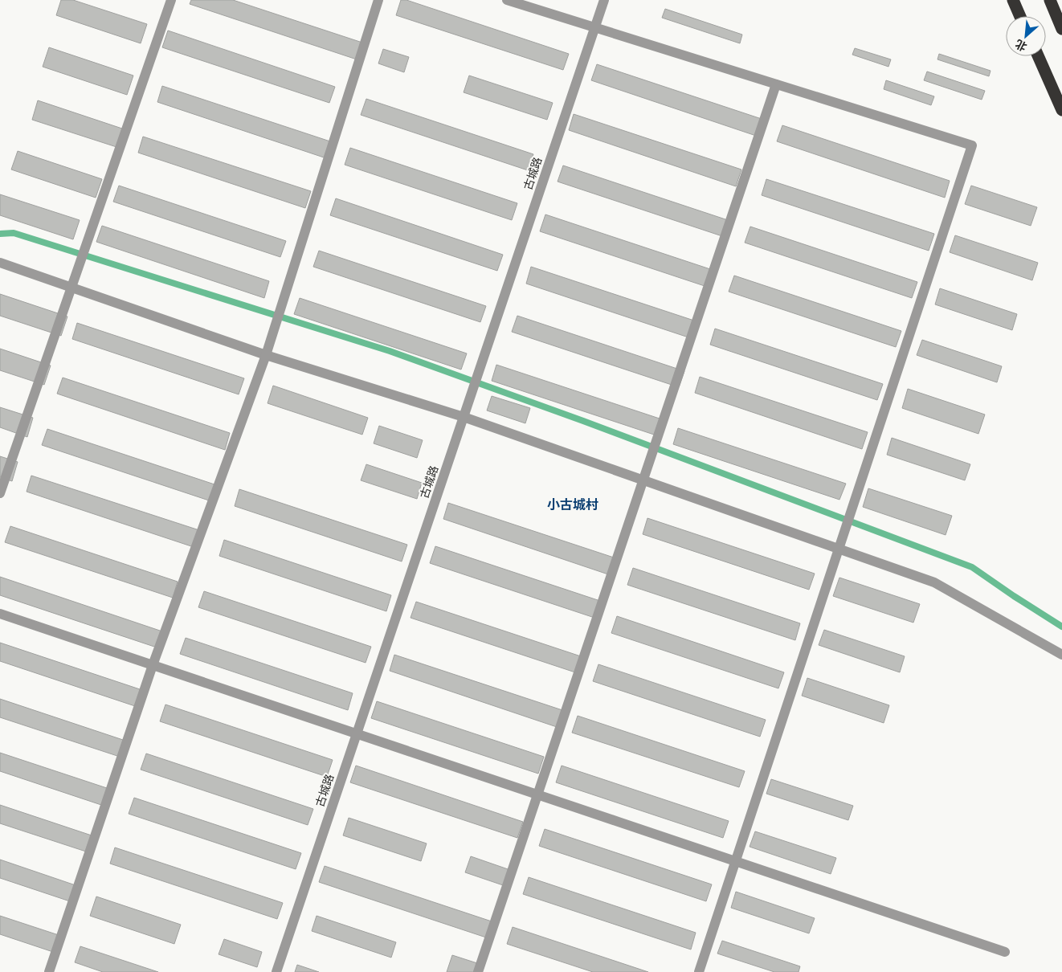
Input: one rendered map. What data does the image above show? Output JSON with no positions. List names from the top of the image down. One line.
{"streets":{"street":["古城路"]},"districts":["小古城村"],"north":"bottom left"}
